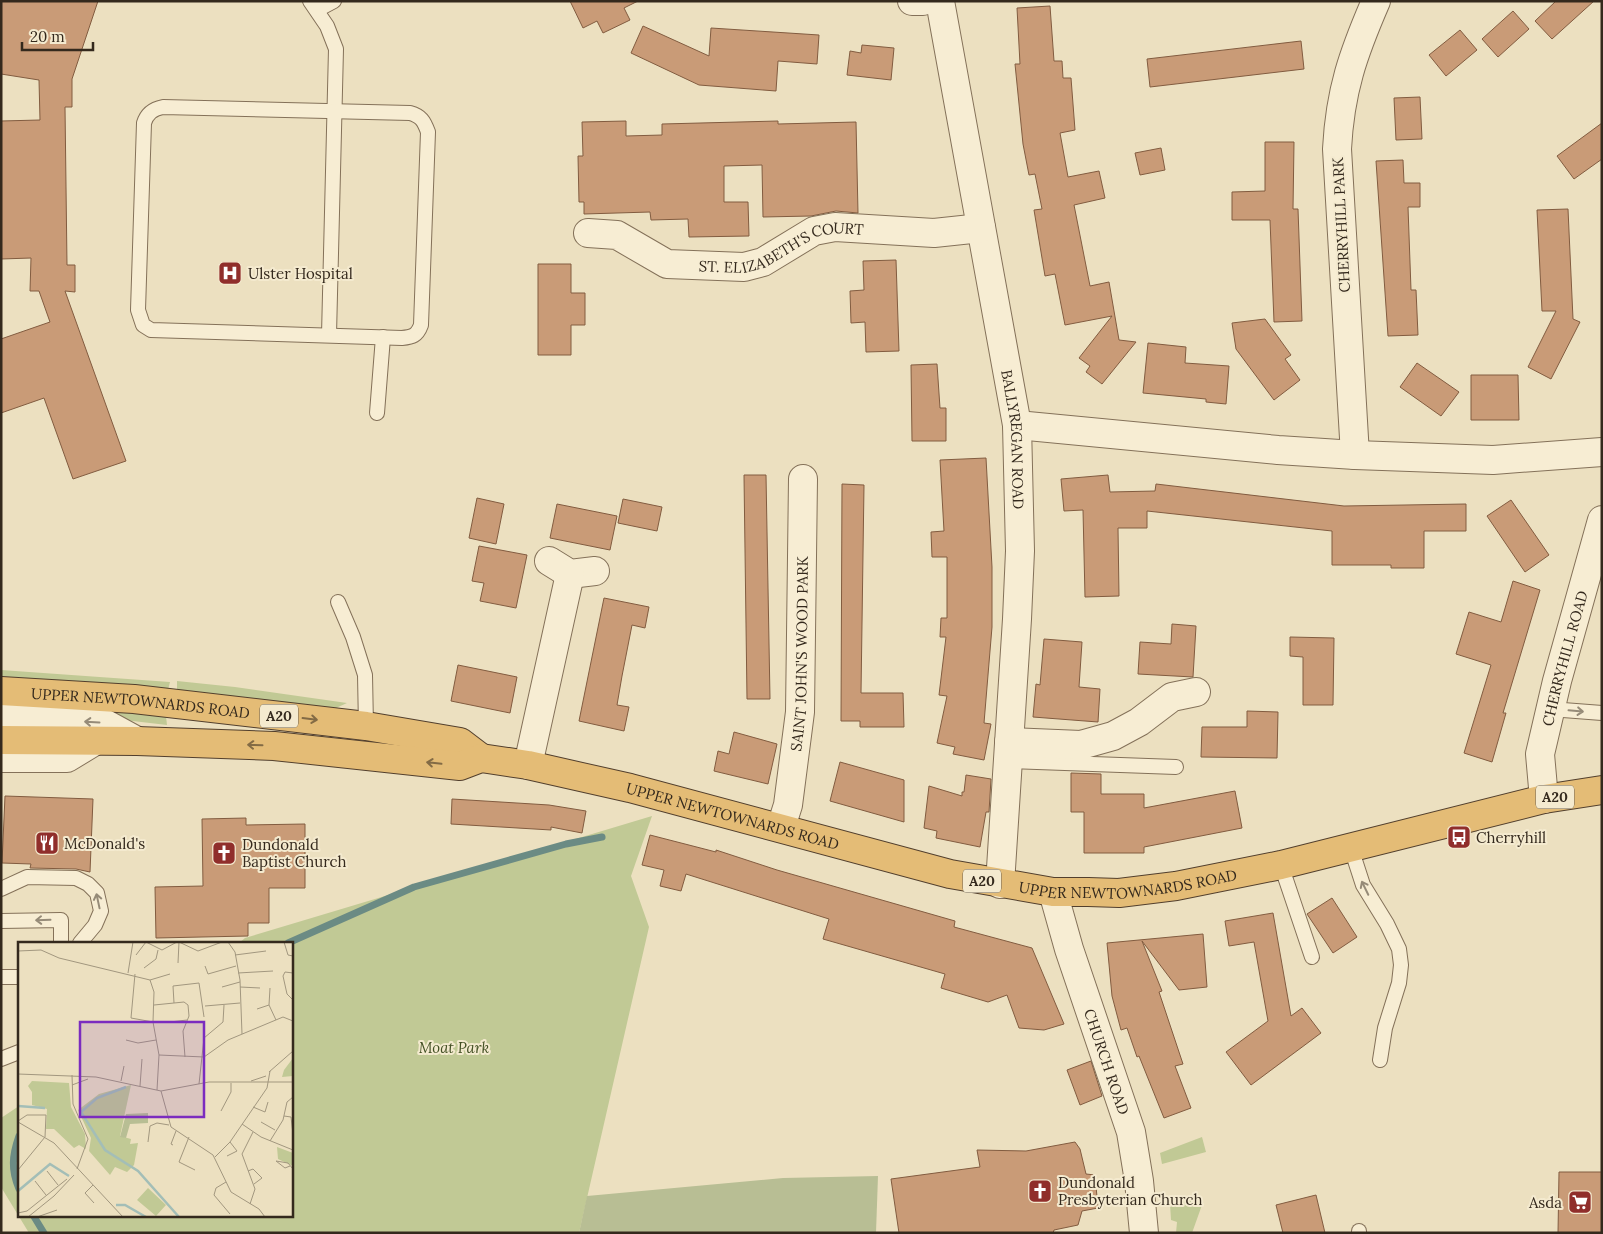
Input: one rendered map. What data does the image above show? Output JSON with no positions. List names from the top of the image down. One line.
{"streets":{"highway":["UPPER NEWTOWNARDS ROAD","A20"],"street":["CHERRYHILL PARK","ST. ELIZABETH'S COURT","BALLYREGAN ROAD","SAINT JOHN'S WOOD PARK","CHERRYHILL ROAD","CHURCH ROAD"]},"crossings":[["ST. ELIZABETH'S COURT","BALLYREGAN ROAD"],["BALLYREGAN ROAD","UPPER NEWTOWNARDS ROAD"],["SAINT JOHN'S WOOD PARK","UPPER NEWTOWNARDS ROAD"],["CHERRYHILL ROAD","UPPER NEWTOWNARDS ROAD"],["UPPER NEWTOWNARDS ROAD","CHURCH ROAD"]],"parks":["Moat Park"],"places":{"hospital":["Ulster Hospital"],"bus stop":["Cherryhill"],"restaurant":["McDonald's"],"church":["Dundonald Baptist Church","Dundonald Presbyterian Church"],"supermarket":["Asda"]},"scale_bar":"20 m"}
